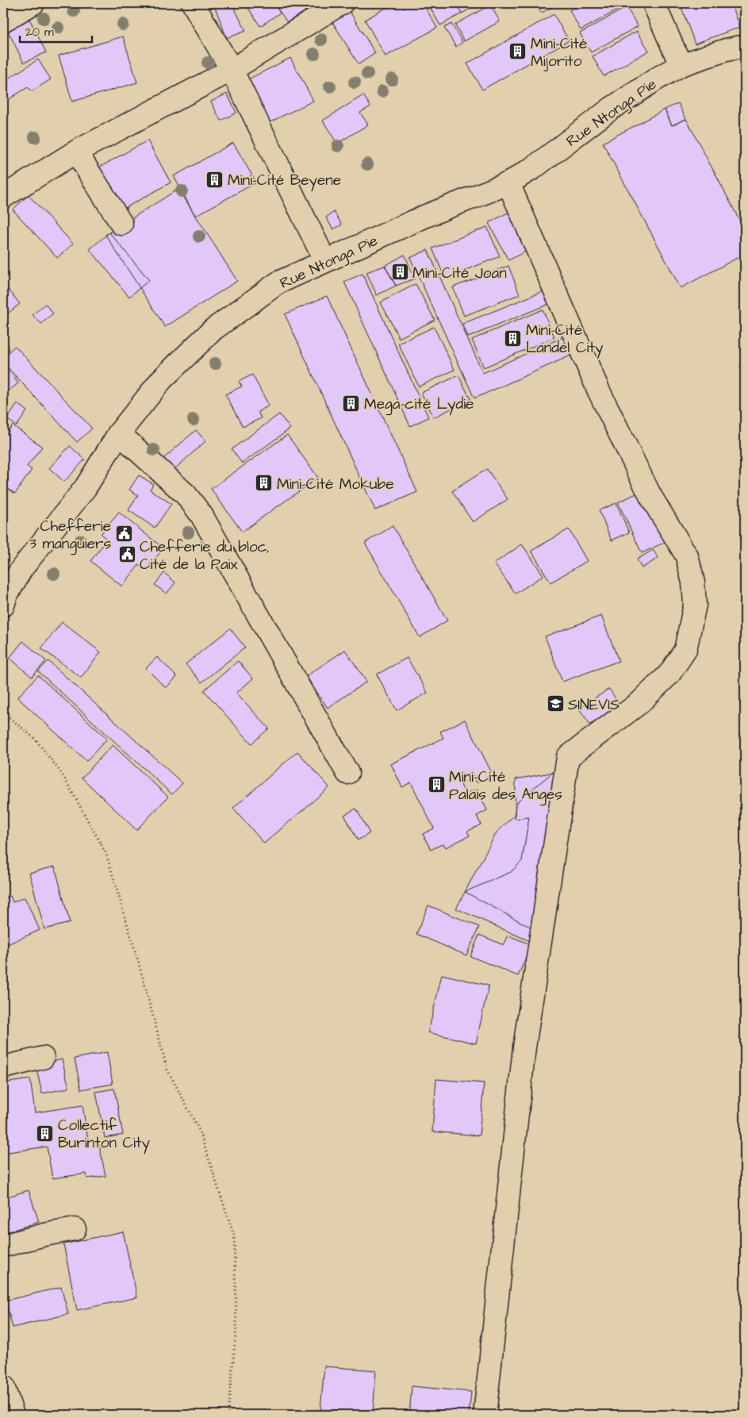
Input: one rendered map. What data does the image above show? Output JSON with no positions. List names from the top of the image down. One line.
{"streets":{"street":["Rue Ntonga Pie"]},"places":{"building":["Mini-Cité Mijorito","Mini-Cité Beyene","Mini-Cité Joan","Mini-Cité Landel City","Mega-cité Lydie","Mini-Cité Mokube","Mini-Cité Palais des Anges","Collectif Burinton City"],"public building":["Chefferie 3 manguiers","Chefferie du bloc, Cité de la Paix"],"school or university":["SINEVIS"]},"scale_bar":"20 m"}
